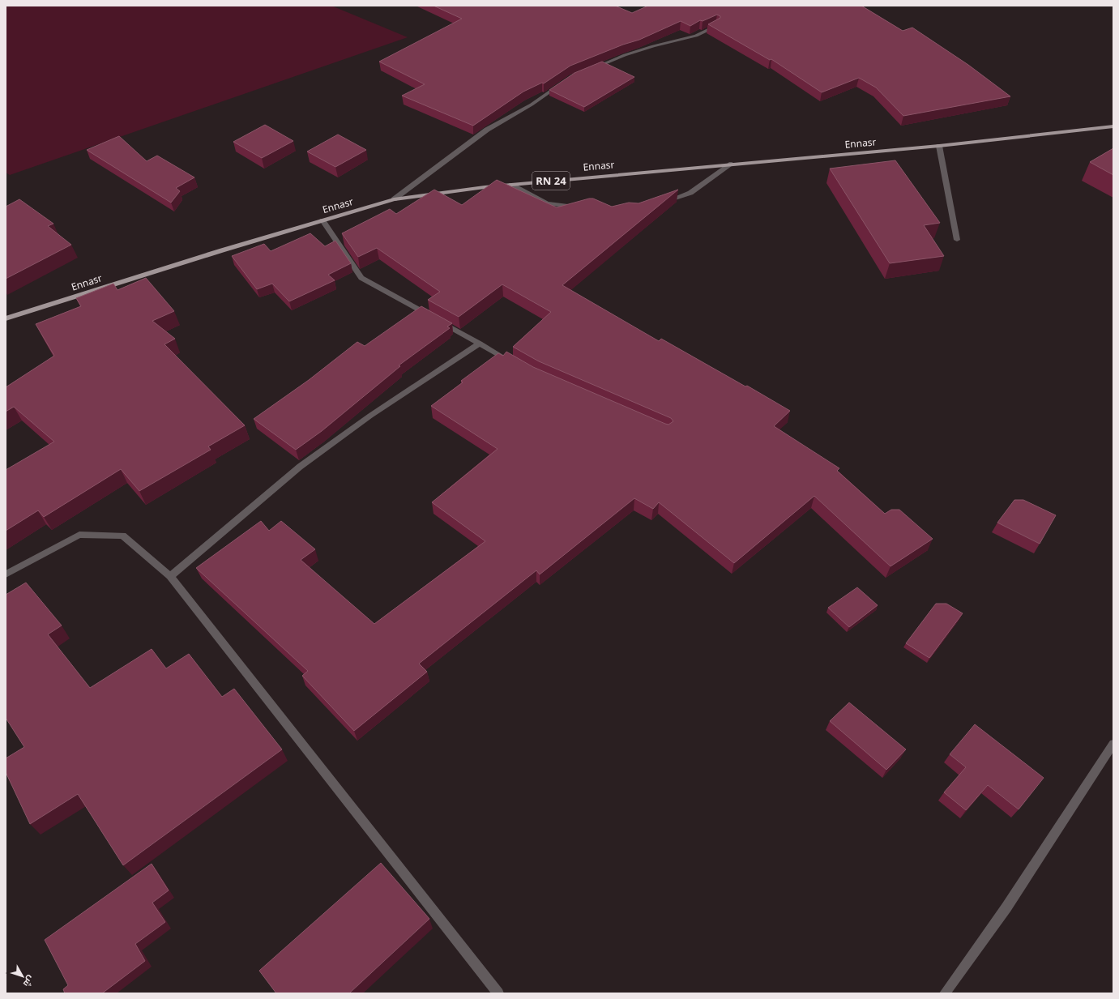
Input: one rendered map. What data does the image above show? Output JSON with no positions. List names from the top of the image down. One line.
{"streets":{"main road":["Ennasr","RN 24"]},"north":"bottom right"}
